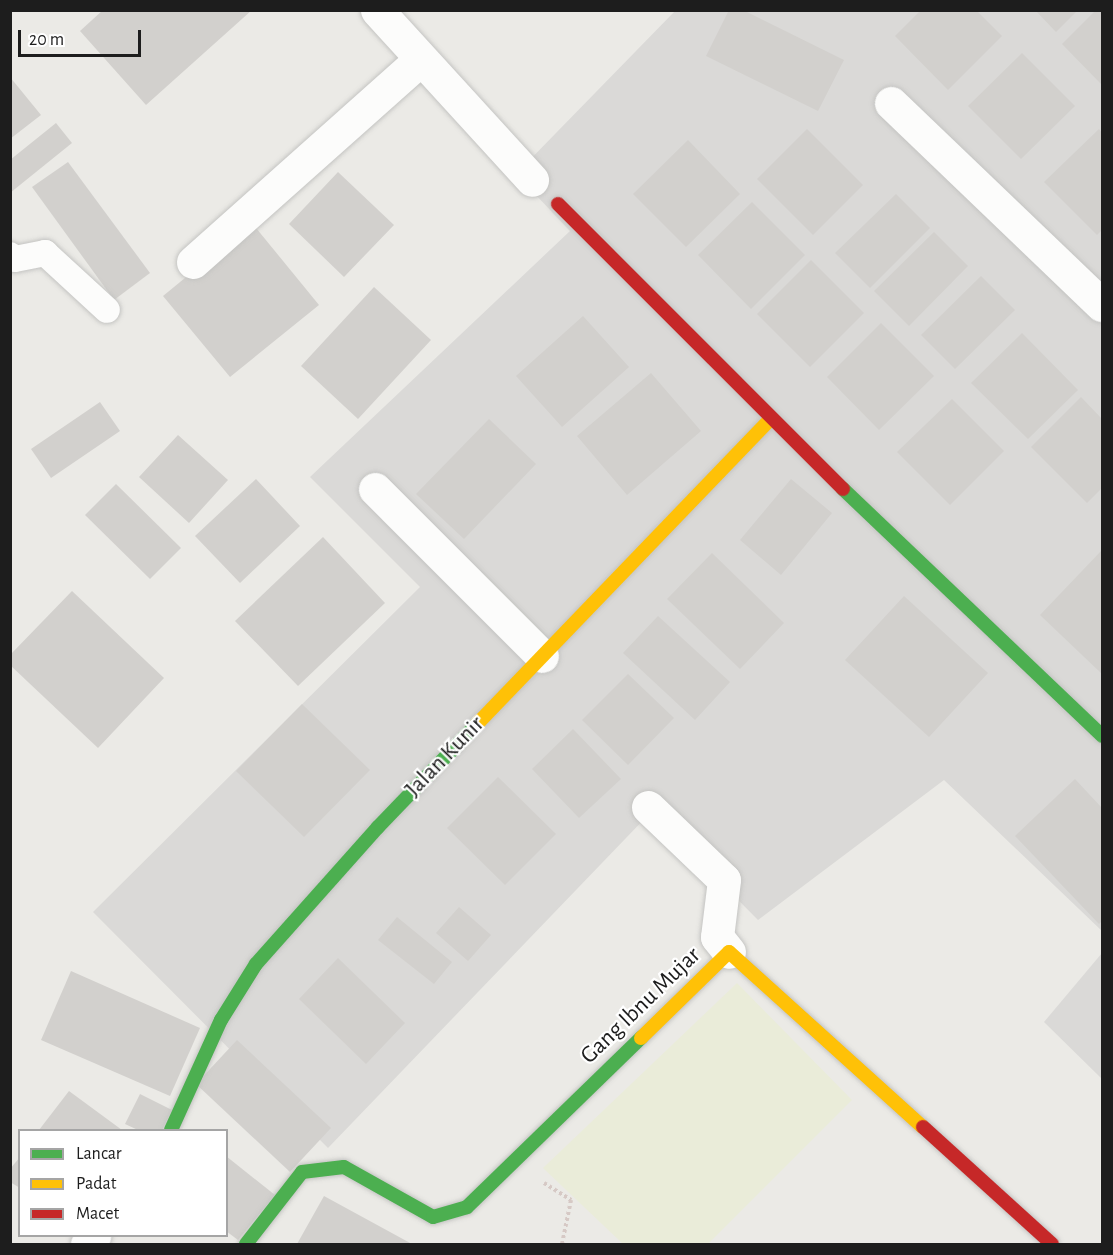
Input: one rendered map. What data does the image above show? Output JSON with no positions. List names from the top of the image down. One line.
{"streets":{"street":["Jalan Kunir","Gang Ibnu Mujar"]},"legend":["Lancar","Padat","Macet"],"scale_bar":"20 m"}
